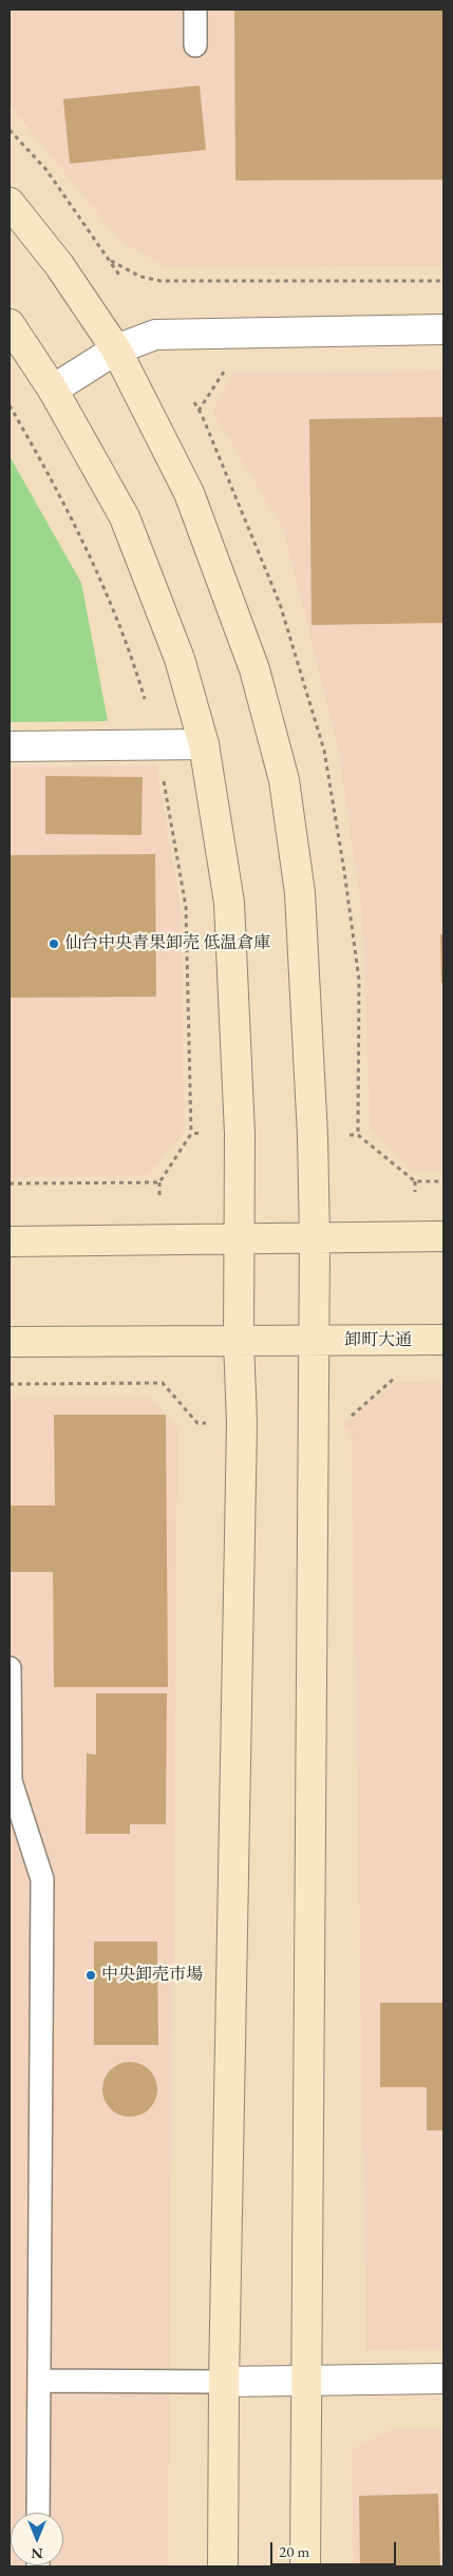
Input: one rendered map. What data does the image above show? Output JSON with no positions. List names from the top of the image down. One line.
{"streets":{"street":["卸町大通"]},"places":["仙台中央青果卸売 低温倉庫","中央卸売市場"],"scale_bar":"20 m","north":"bottom"}
